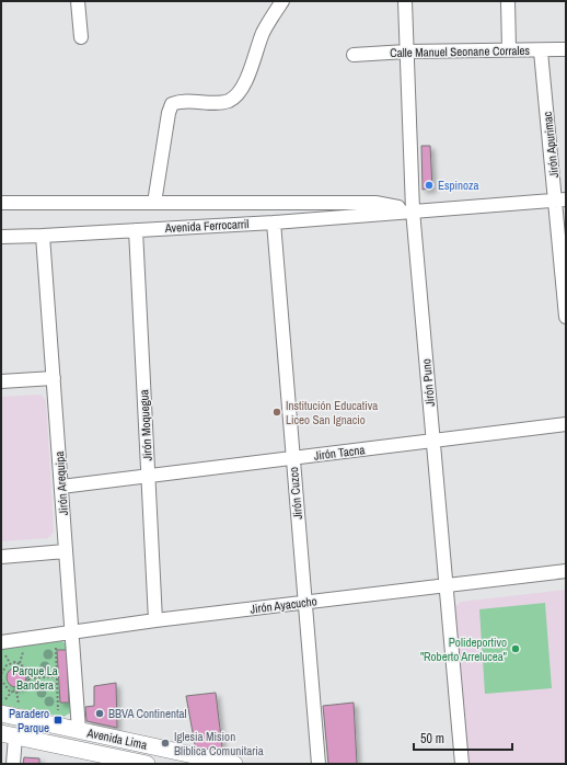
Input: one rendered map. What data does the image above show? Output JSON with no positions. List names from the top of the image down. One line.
{"streets":{"main road":["Avenida Lima"],"street":["Calle Manuel Seonane Corrales","Jirón Apurimac","Avenida Ferrocarril","Jirón Puno","Jirón Moquegua","Jirón Tacna","Jirón Arequipa","Jirón Cuzco","Jirón Ayacucho"]},"crossings":[["Calle Manuel Seonane Corrales","Jirón Apurimac"],["Calle Manuel Seonane Corrales","Jirón Puno"],["Jirón Apurimac","Avenida Ferrocarril"],["Avenida Ferrocarril","Jirón Puno"],["Avenida Ferrocarril","Jirón Moquegua"],["Avenida Ferrocarril","Jirón Arequipa"],["Avenida Ferrocarril","Jirón Cuzco"],["Jirón Puno","Jirón Tacna"],["Jirón Puno","Jirón Ayacucho"],["Jirón Moquegua","Jirón Tacna"],["Jirón Moquegua","Jirón Ayacucho"],["Jirón Tacna","Jirón Arequipa"],["Jirón Tacna","Jirón Cuzco"],["Jirón Arequipa","Jirón Ayacucho"],["Jirón Arequipa","Avenida Lima"],["Jirón Cuzco","Jirón Ayacucho"]],"parks":["Parque La Bandera"],"places":{"other":["Espinoza","Institución Educativa Liceo San Ignacio","Polideportivo \"Roberto Arrelucea\"","BBVA Continental","Iglesia Mision Bliblica Comunitaria"],"transit":["Paradero Parque"]},"scale_bar":"50 m"}
